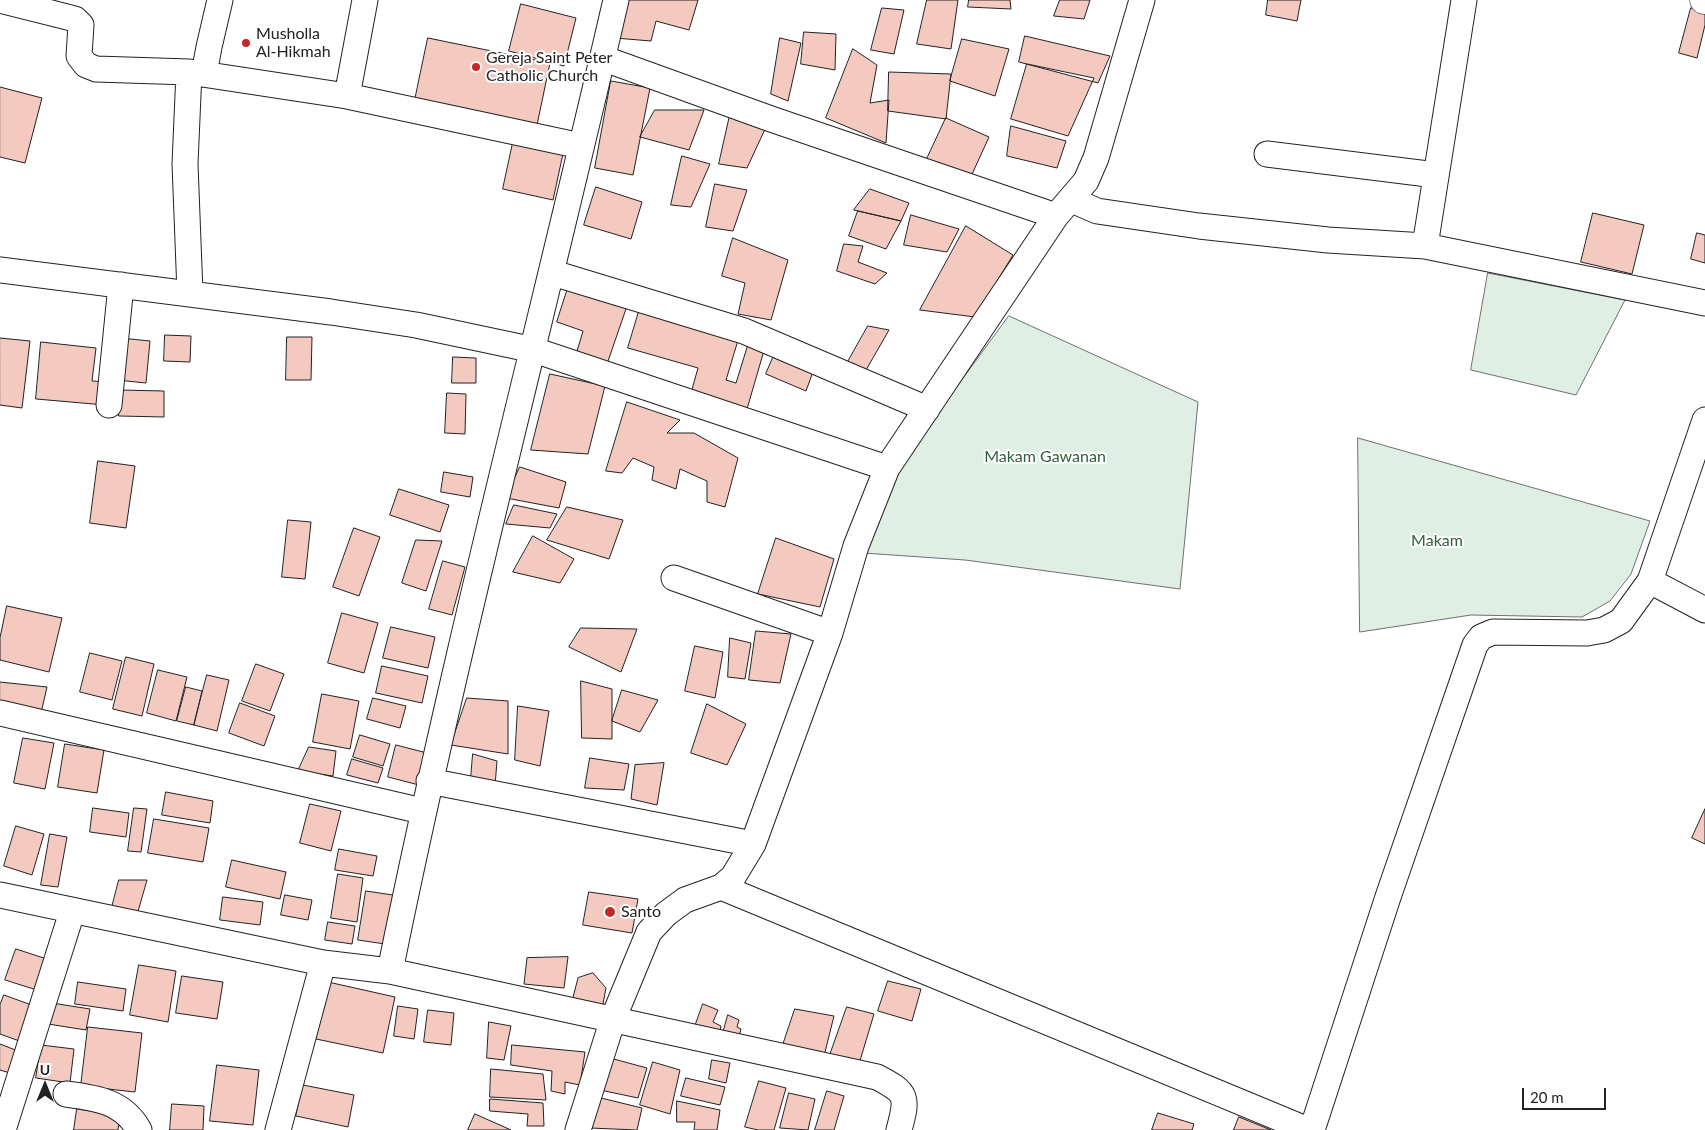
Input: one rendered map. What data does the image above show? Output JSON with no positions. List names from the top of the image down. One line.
{"parks":["Makam Gawanan","Makam"],"places":["Musholla Al-Hikmah","Gereja Saint Peter Catholic Church","Santo"],"scale_bar":"20 m","north":"top"}
